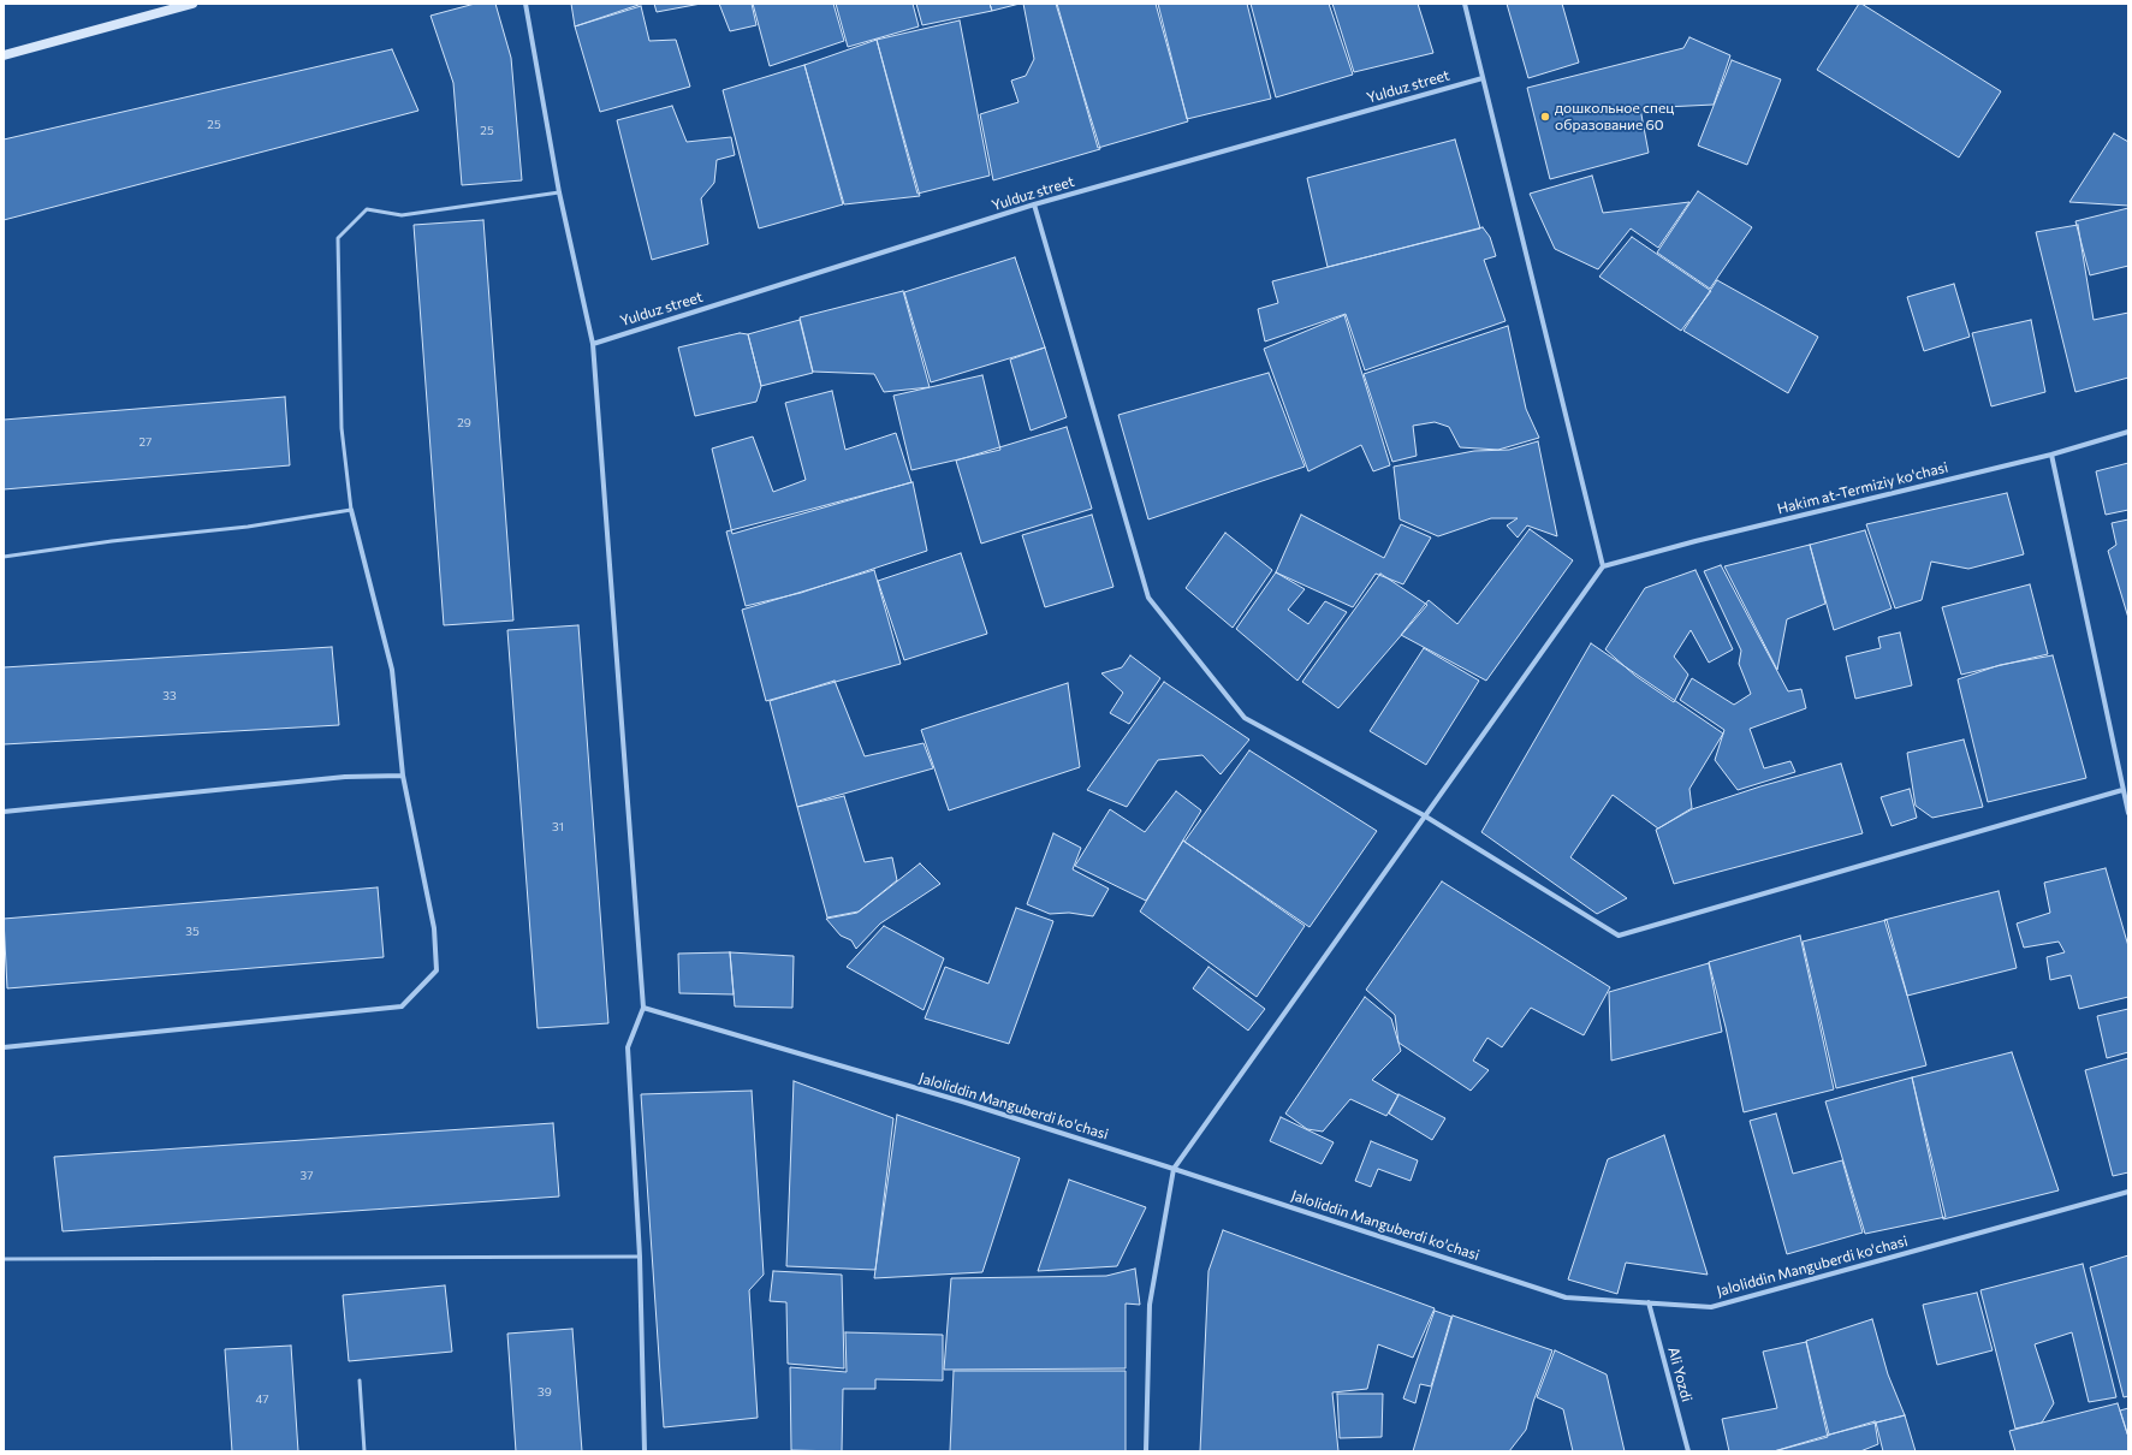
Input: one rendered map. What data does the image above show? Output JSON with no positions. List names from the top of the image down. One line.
{"streets":{"street":["Yulduz street","Hakim at-Termiziy ko'chasi","Jaloliddin Manguberdi ko'chasi","Ali Yozdi"]},"crossings":[["Jaloliddin Manguberdi ko'chasi","Ali Yozdi"]],"places":["дошкольное спец образование 60"],"house_numbers":["25","25","29","27","33","31","35","37","39","47"]}
